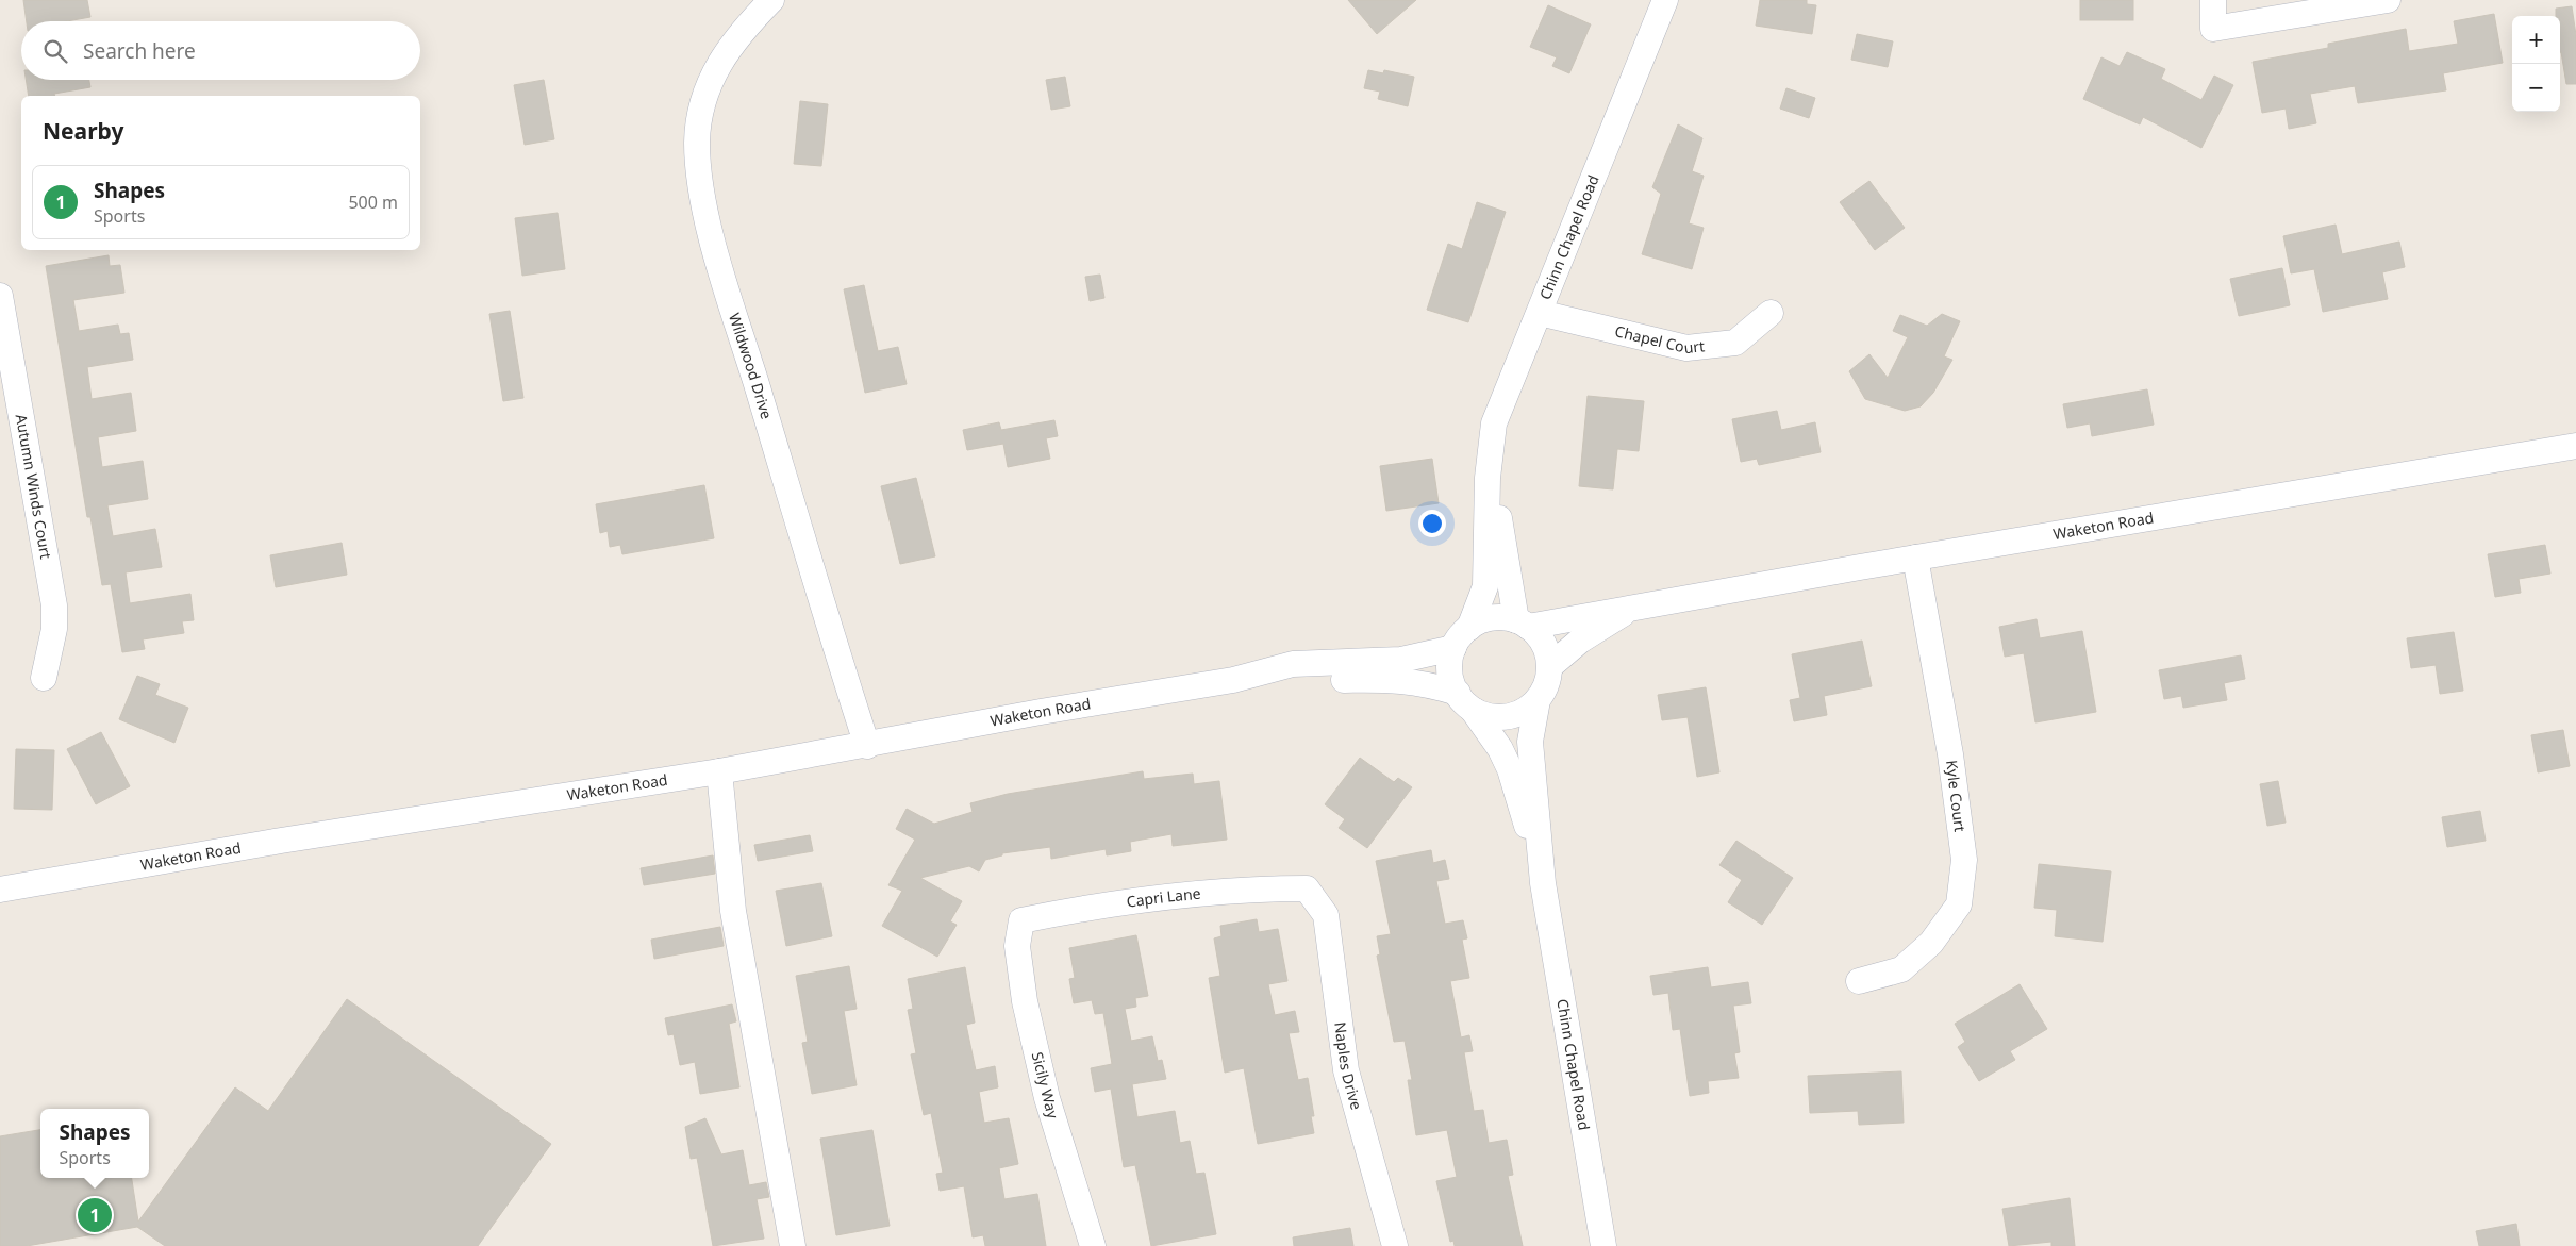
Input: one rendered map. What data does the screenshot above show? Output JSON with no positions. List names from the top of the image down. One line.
{"streets":{"street":["Chinn Chapel Road","Chapel Court","Wildwood Drive","Autumn Winds Court","Waketon Road","Kyle Court","Capri Lane","Naples Drive","Sicily Way"]},"crossings":[["Chinn Chapel Road","Chapel Court"],["Chinn Chapel Road","Waketon Road"],["Wildwood Drive","Waketon Road"],["Waketon Road","Kyle Court"],["Capri Lane","Naples Drive"],["Capri Lane","Sicily Way"]],"page":{"map_buttons":["+","−"],"search":"Search here","heading":"Nearby","list":[{"mark":"1","name":"Shapes","note":"Sports","value":"500 m"}],"popup":["Shapes","Sports"],"pins":"1"}}
